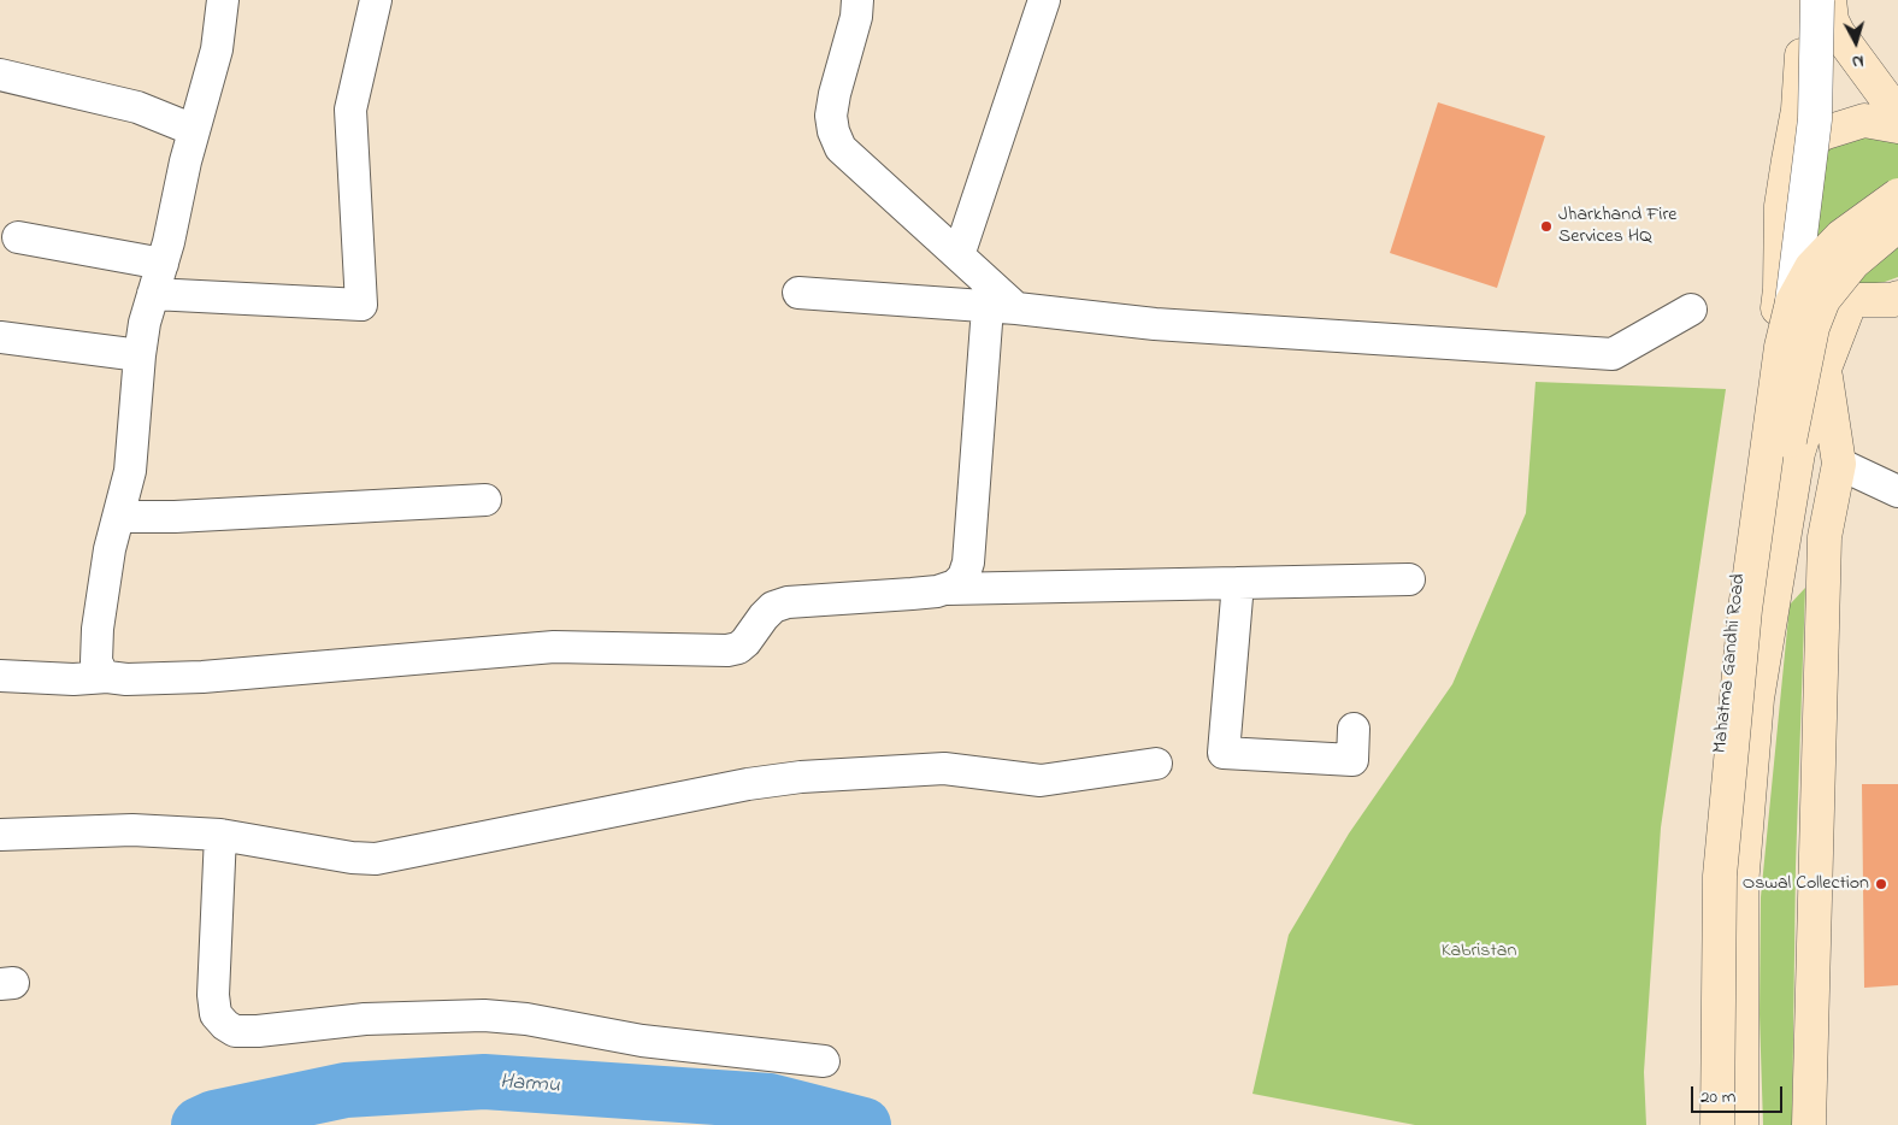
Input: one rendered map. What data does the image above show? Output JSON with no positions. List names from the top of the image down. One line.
{"streets":{"main road":["Mahatma Gandhi Road"]},"water":["Harmu"],"parks":["Kabristan"],"places":["Jharkhand Fire Services HQ","Oswal Collection"],"scale_bar":"20 m","north":"bottom"}
